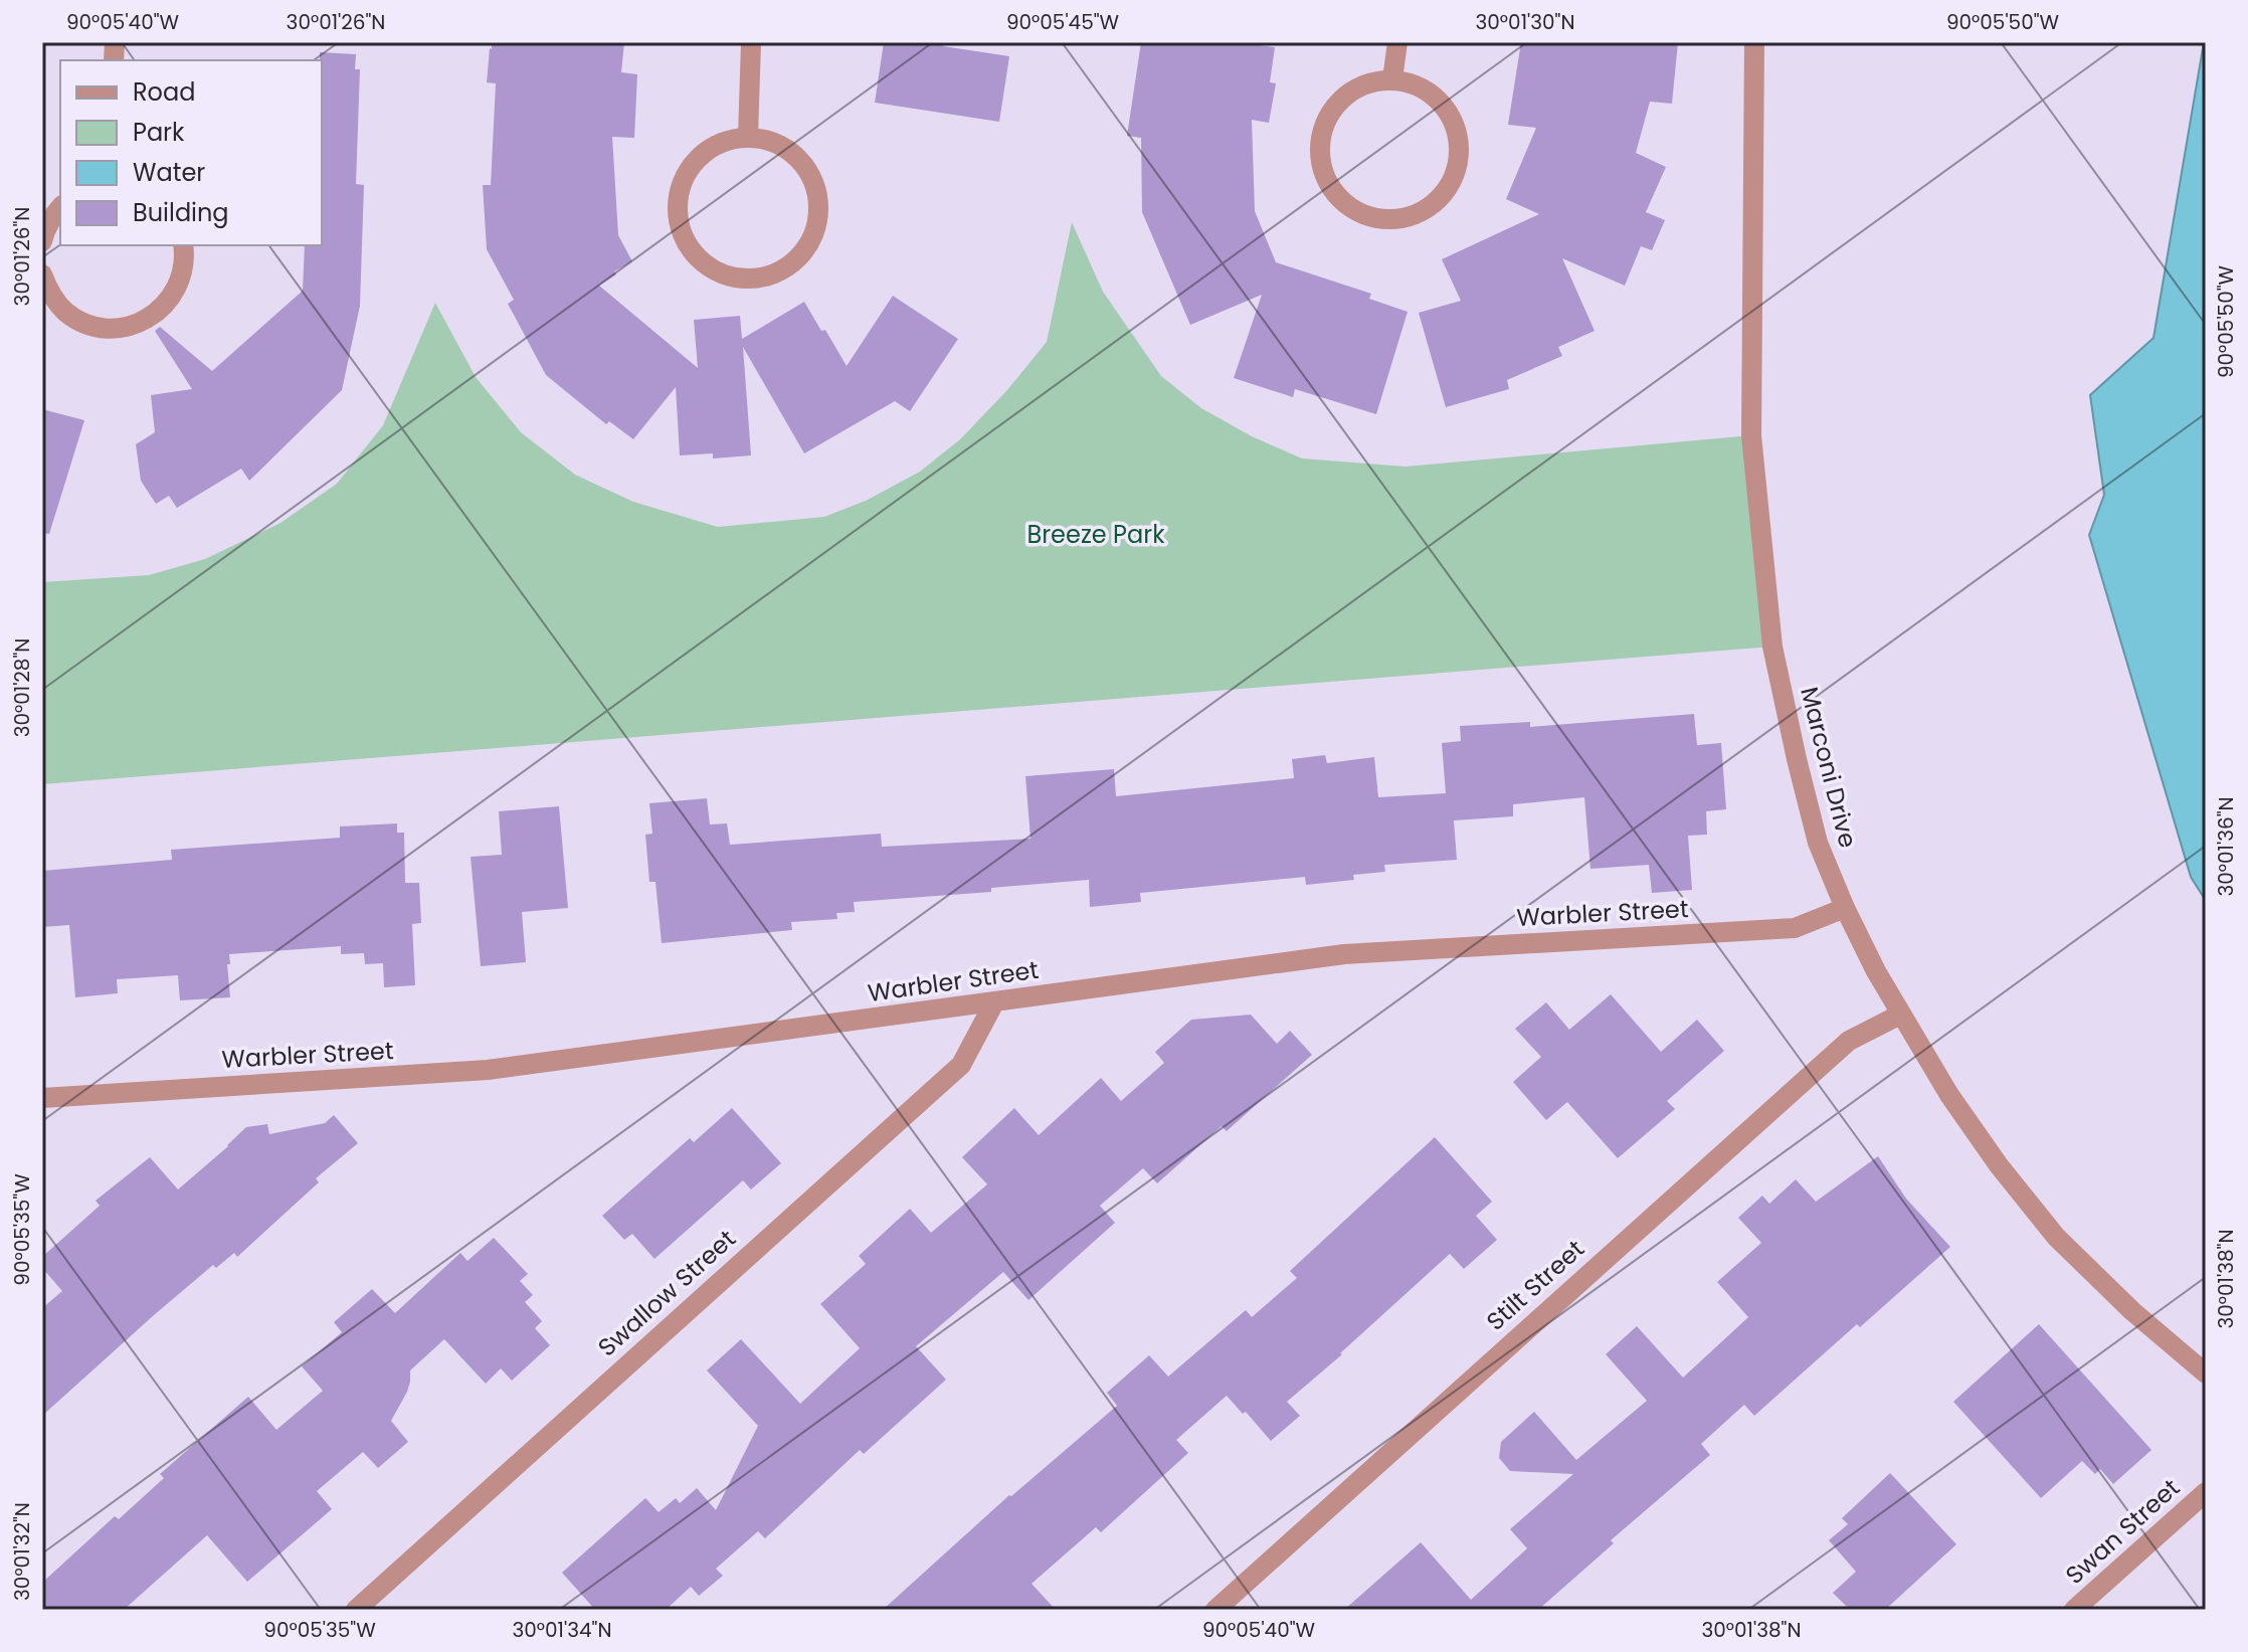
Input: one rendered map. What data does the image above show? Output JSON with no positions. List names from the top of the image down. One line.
{"streets":{"street":["Marconi Drive","Warbler Street","Stilt Street","Swallow Street","Swan Street"]},"crossings":[["Marconi Drive","Warbler Street"],["Marconi Drive","Stilt Street"],["Warbler Street","Swallow Street"]],"parks":["Breeze Park"],"legend":["Road","Park","Water","Building"],"coordinates":["90°05'40\"W","30°01'26\"N","90°05'45\"W","30°01'30\"N","90°05'50\"W","30°01'28\"N","30°01'36\"N","90°05'35\"W","30°01'38\"N","30°01'32\"N","30°01'34\"N"]}
